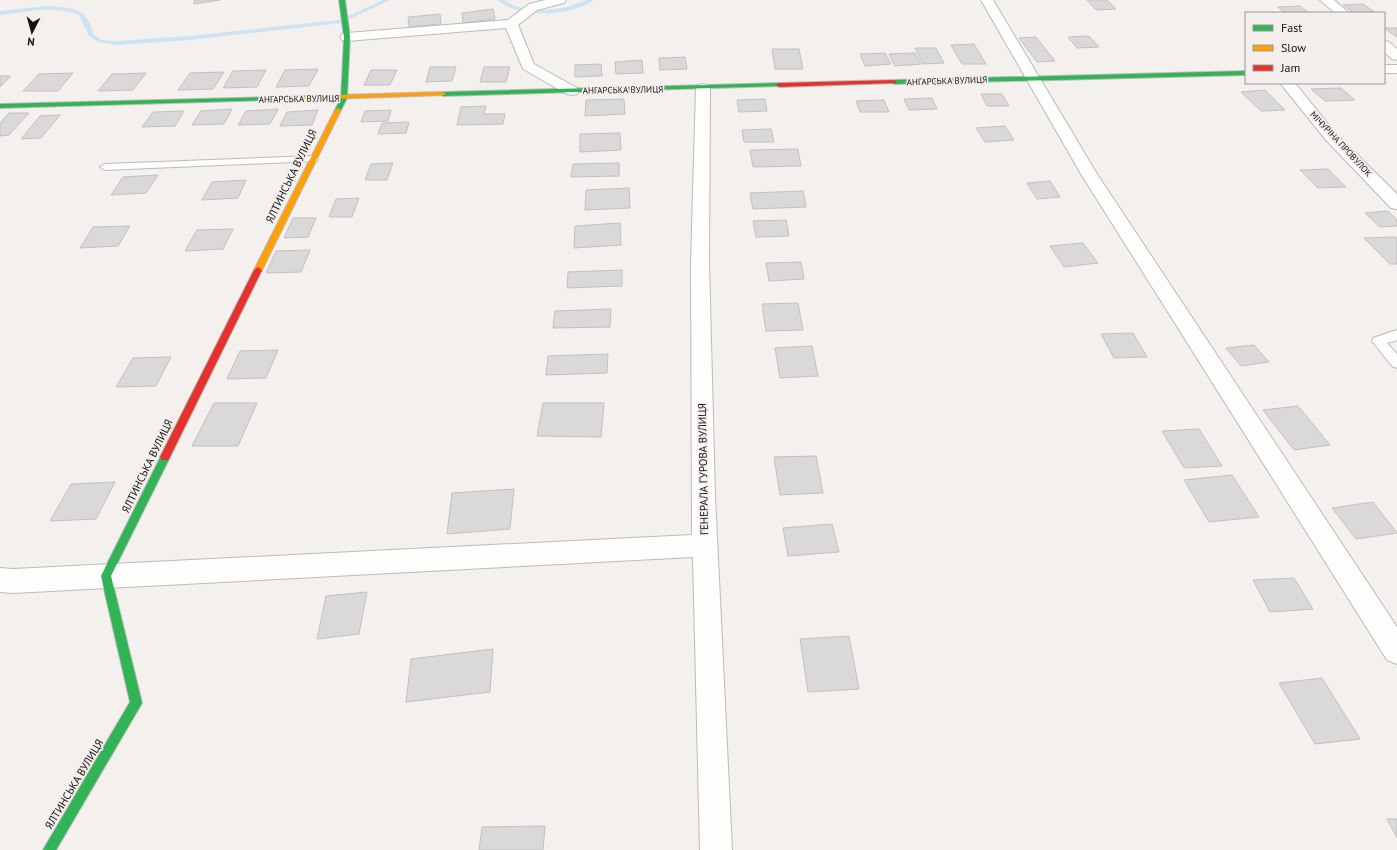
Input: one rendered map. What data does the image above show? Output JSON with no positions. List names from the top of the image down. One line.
{"streets":{"street":["АНГАРСЬКА ВУЛИЦЯ","МІЧУРІНА ПРОВУЛОК","ЯЛТИНСЬКА ВУЛИЦЯ","ГЕНЕРАЛА ГУРОВА ВУЛИЦЯ"]},"crossings":[["АНГАРСЬКА ВУЛИЦЯ","ЯЛТИНСЬКА ВУЛИЦЯ"],["АНГАРСЬКА ВУЛИЦЯ","ГЕНЕРАЛА ГУРОВА ВУЛИЦЯ"]],"legend":["Fast","Slow","Jam"],"north":"bottom"}
